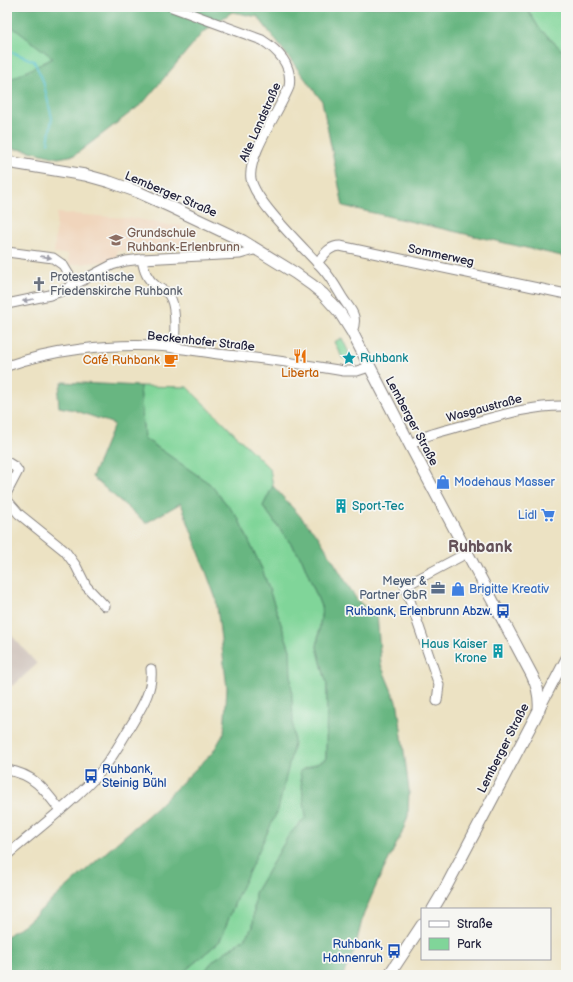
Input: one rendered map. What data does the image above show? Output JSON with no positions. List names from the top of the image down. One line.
{"streets":{"main road":["Lemberger Straße"],"street":["Alte Landstraße","Sommerweg","Beckenhofer Straße","Wasgaustraße"]},"crossings":[["Alte Landstraße","Lemberger Straße"],["Alte Landstraße","Sommerweg"],["Lemberger Straße","Beckenhofer Straße"],["Lemberger Straße","Wasgaustraße"]],"districts":["Ruhbank"],"places":{"school or university":["Grundschule Ruhbank-Erlenbrunn"],"church":["Protestantische Friedenskirche Ruhbank"],"restaurant":["Liberta"],"place":["Ruhbank"],"cafe":["Café Ruhbank"],"shop":["Modehaus Masser","Brigitte Kreativ"],"building":["Sport-Tec","Haus Kaiser Krone"],"supermarket":["Lidl"],"office":["Meyer & Partner GbR"],"bus stop":["Ruhbank, Erlenbrunn Abzw.","Ruhbank, Steinig Bühl","Ruhbank, Hahnenruh"]},"legend":["Straße","Park"]}
